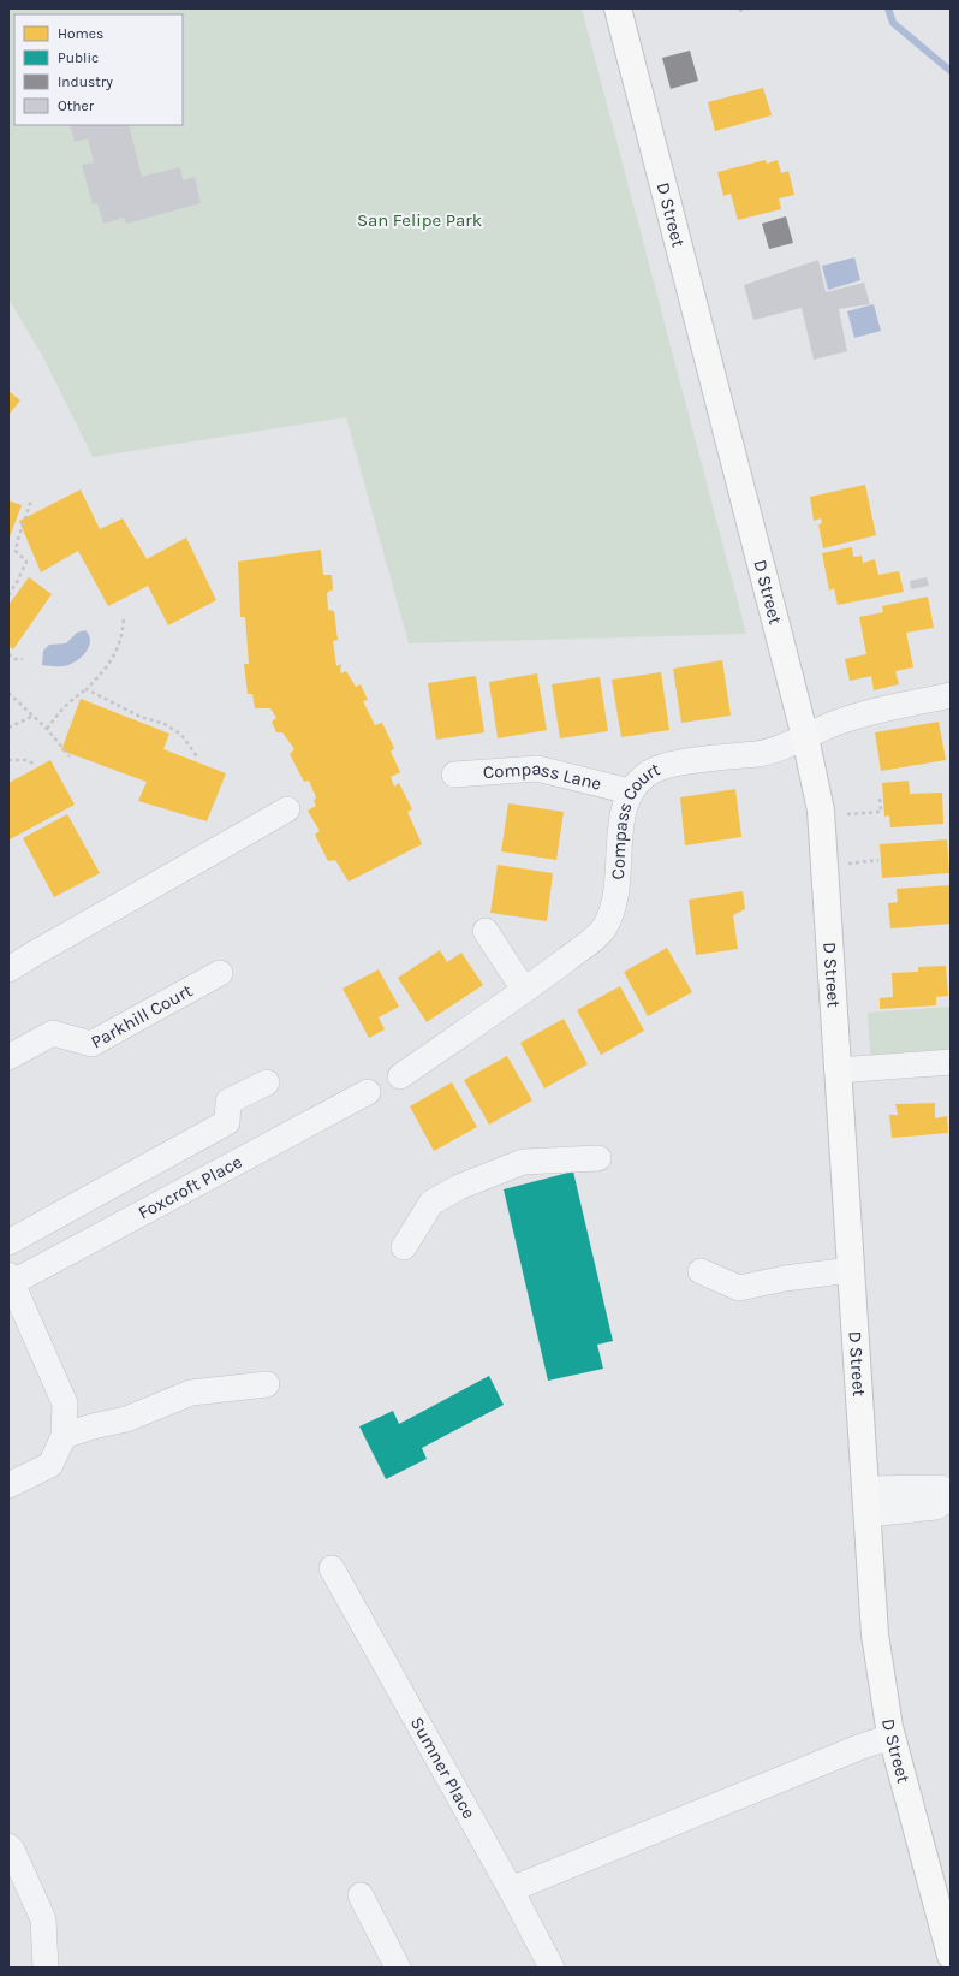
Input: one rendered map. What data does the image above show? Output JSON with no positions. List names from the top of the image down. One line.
{"streets":{"main road":["D Street"],"street":["Compass Lane","Compass Court","Parkhill Court","Foxcroft Place","Sumner Place"]},"crossings":[["D Street","Compass Court"],["Compass Lane","Compass Court"]],"parks":["San Felipe Park"],"legend":["Homes","Public","Industry","Other"]}
